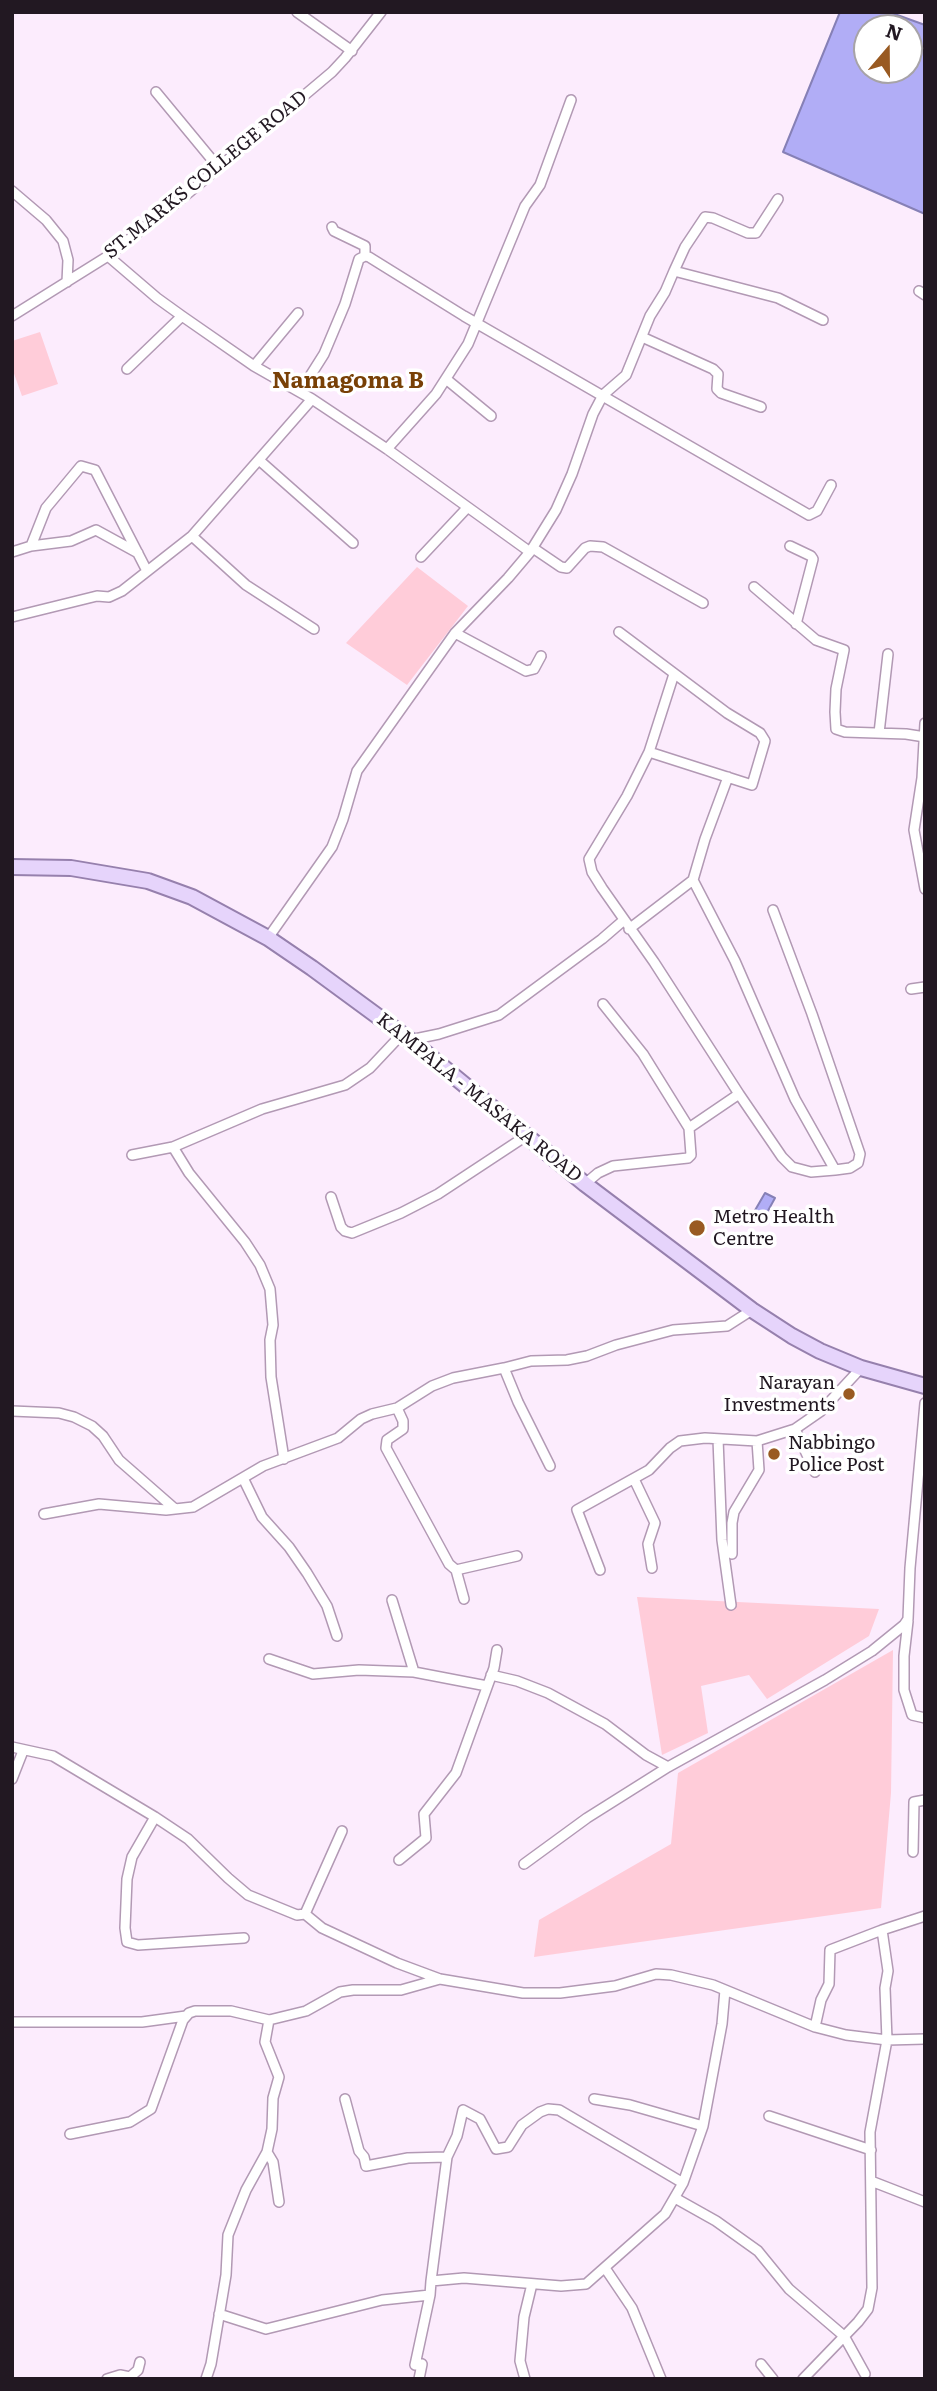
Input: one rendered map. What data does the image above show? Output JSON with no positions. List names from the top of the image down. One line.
{"streets":{"main road":["KAMPALA - MASAKA ROAD"],"street":["ST.MARKS COLLEGE ROAD"]},"districts":["Namagoma B"],"places":["Metro Health Centre","Narayan Investments","Nabbingo Police Post"],"north":"top"}
